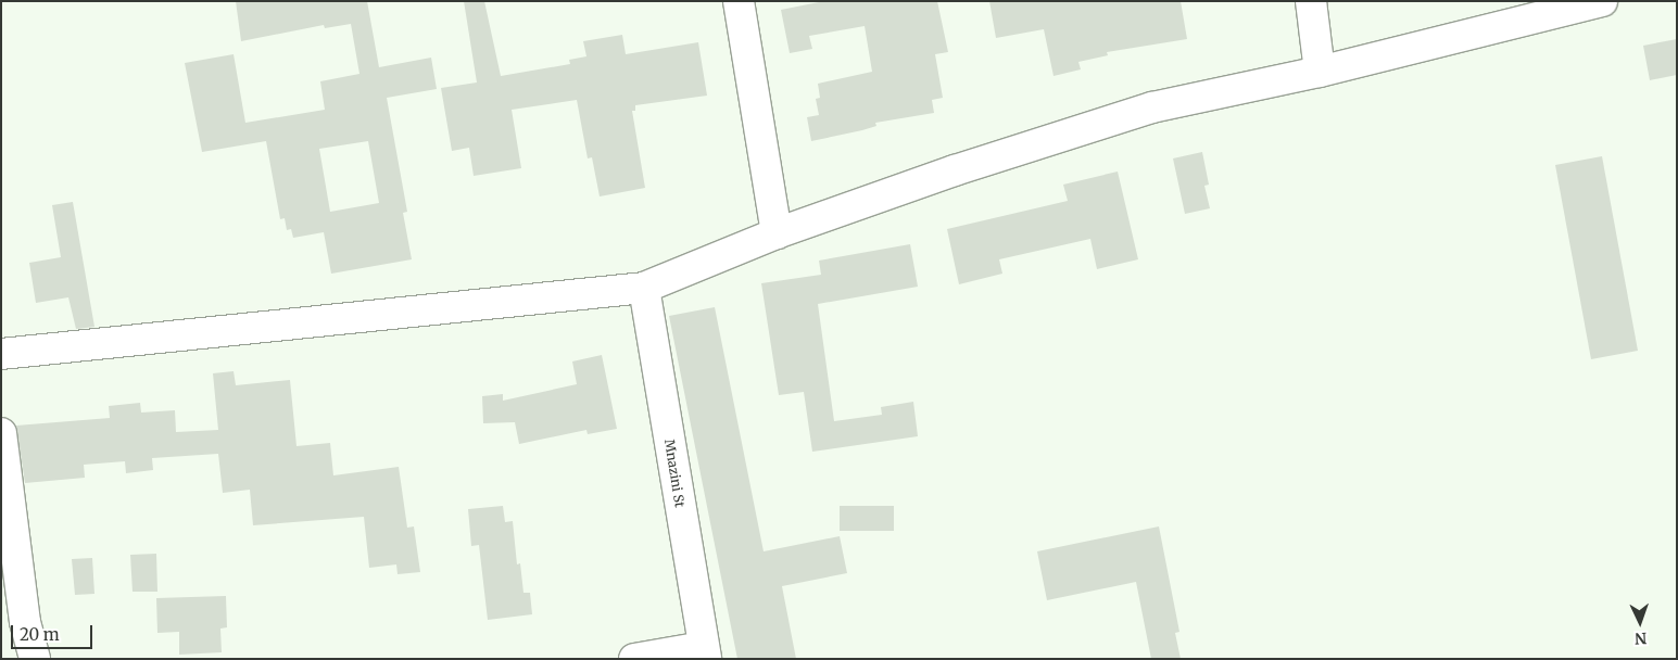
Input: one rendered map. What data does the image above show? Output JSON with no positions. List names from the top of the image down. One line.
{"streets":{"street":["Mnazini St"]},"scale_bar":"20 m","north":"bottom"}
